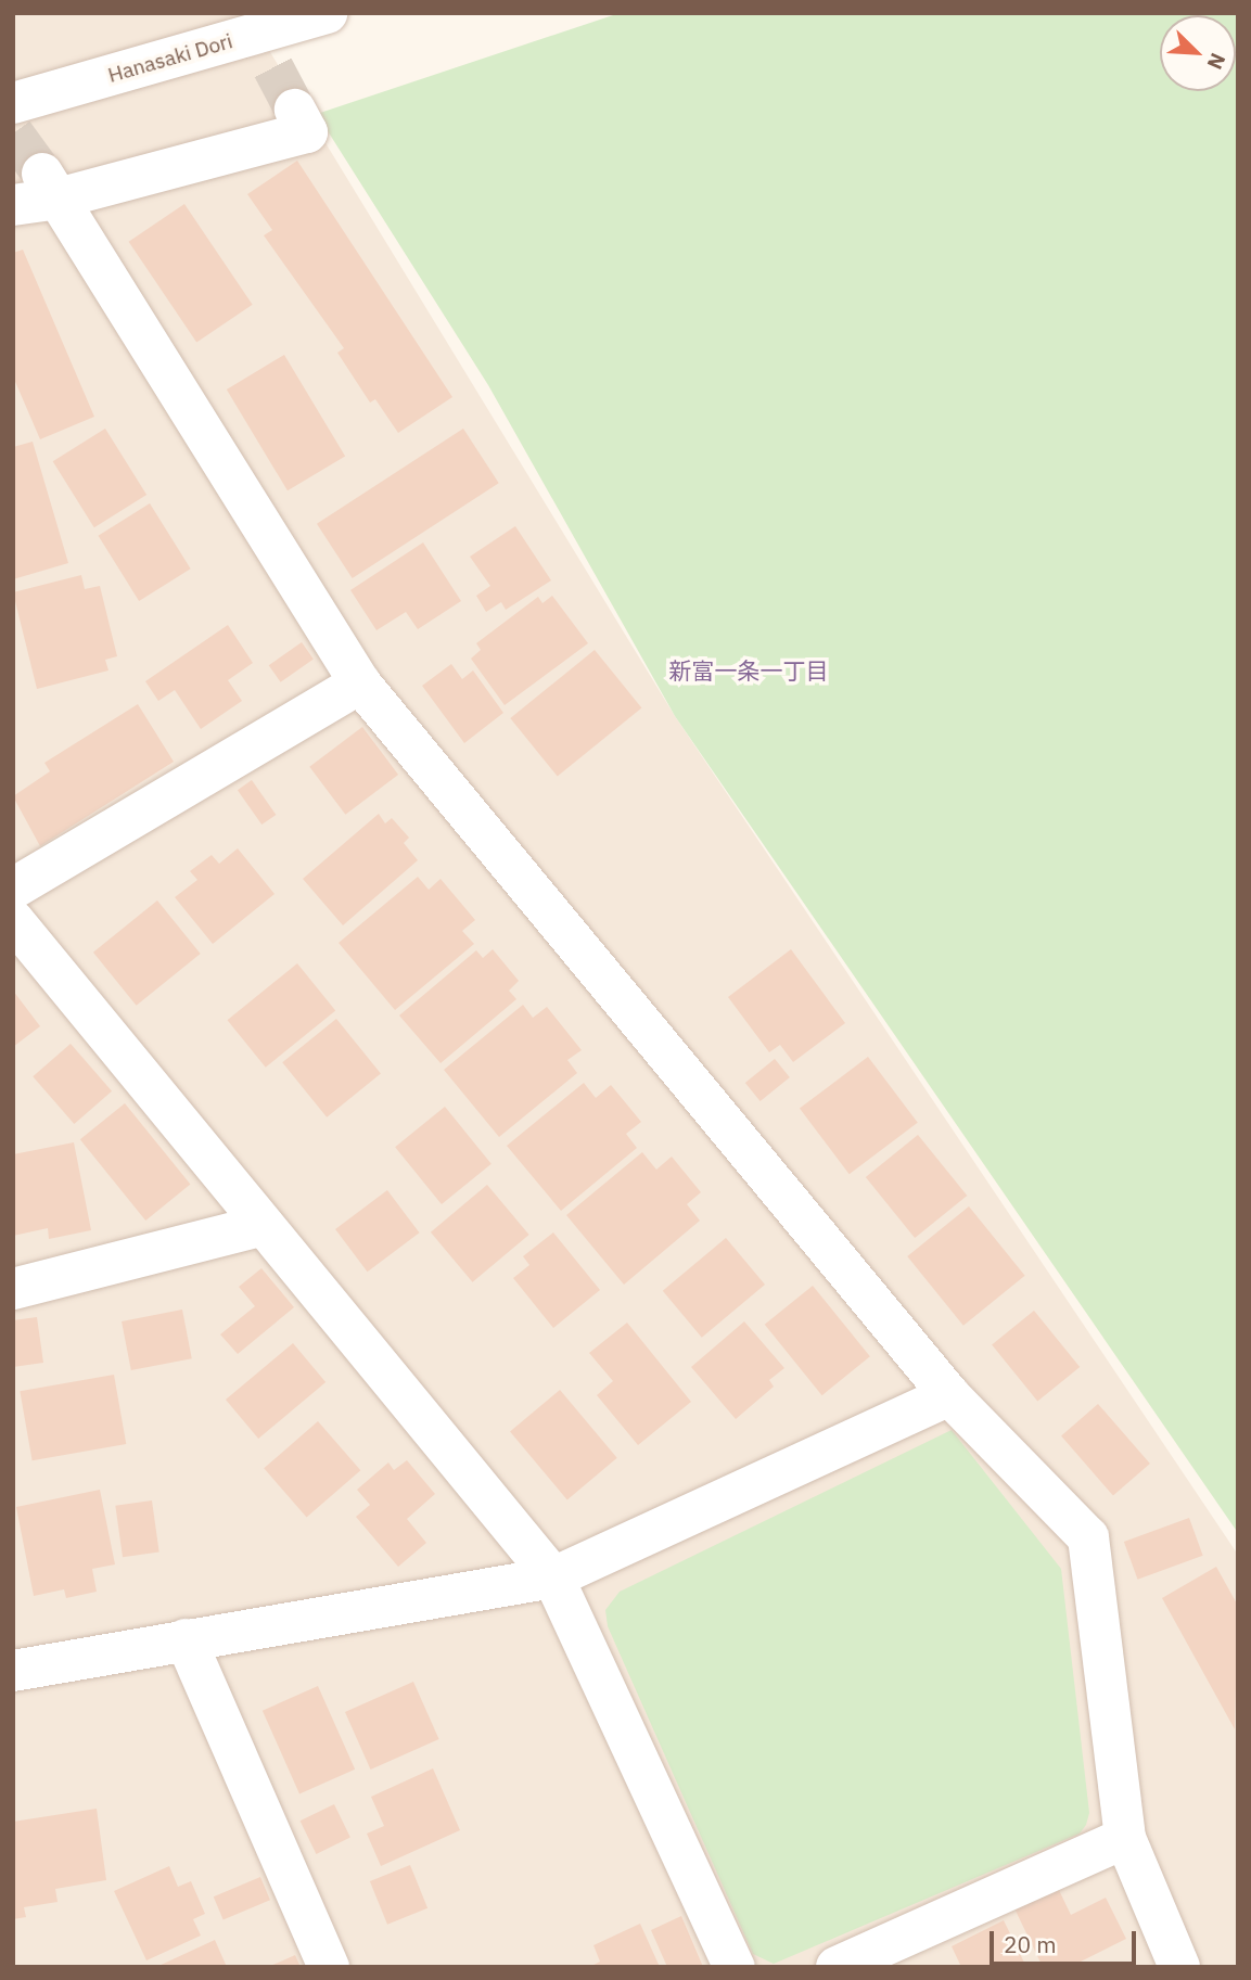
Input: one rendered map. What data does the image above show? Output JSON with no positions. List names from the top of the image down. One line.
{"streets":{"street":["Hanasaki Dori"]},"districts":["新富一条一丁目"],"scale_bar":"20 m","north":"bottom right"}
